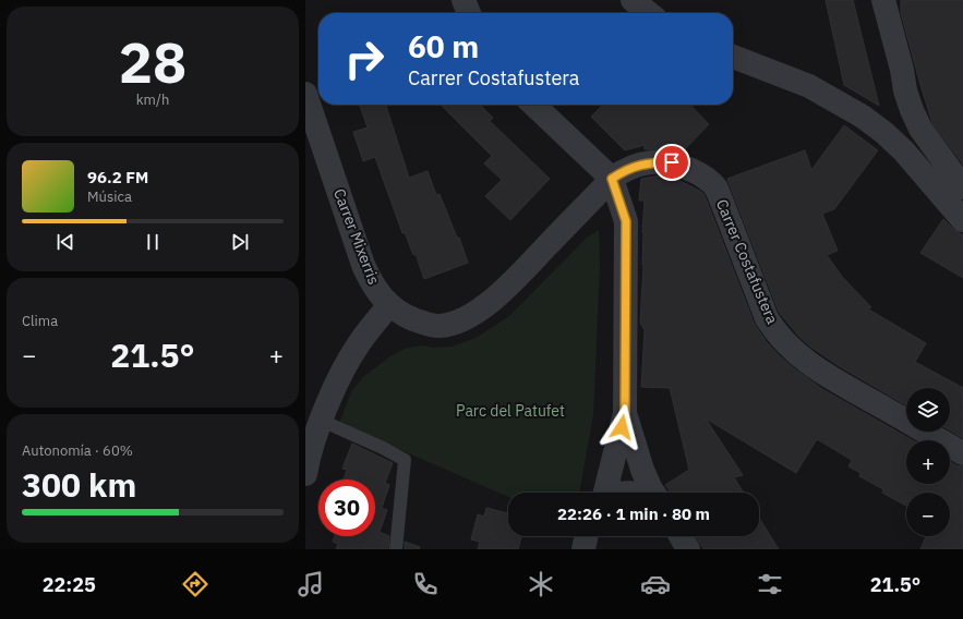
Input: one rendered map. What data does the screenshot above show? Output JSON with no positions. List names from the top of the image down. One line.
{"streets":{"street":["Carrer Mixerris","Carrer Costafustera"]},"crossings":[["Carrer Mixerris","Carrer Costafustera"]],"parks":["Parc del Patufet"],"page":{"tile":[["28","km/h"],"Clima",["Autonomía · 60%","300 km"]],"turn":["60 m","Carrer Costafustera"],"song":["96.2 FM","Música"],"heat":["−","21.5°","+"],"map_buttons":["+","−"],"limit":"30","trip":"22:26 · 1 min · 80 m","tabs":["22:25","21.5°"]}}
